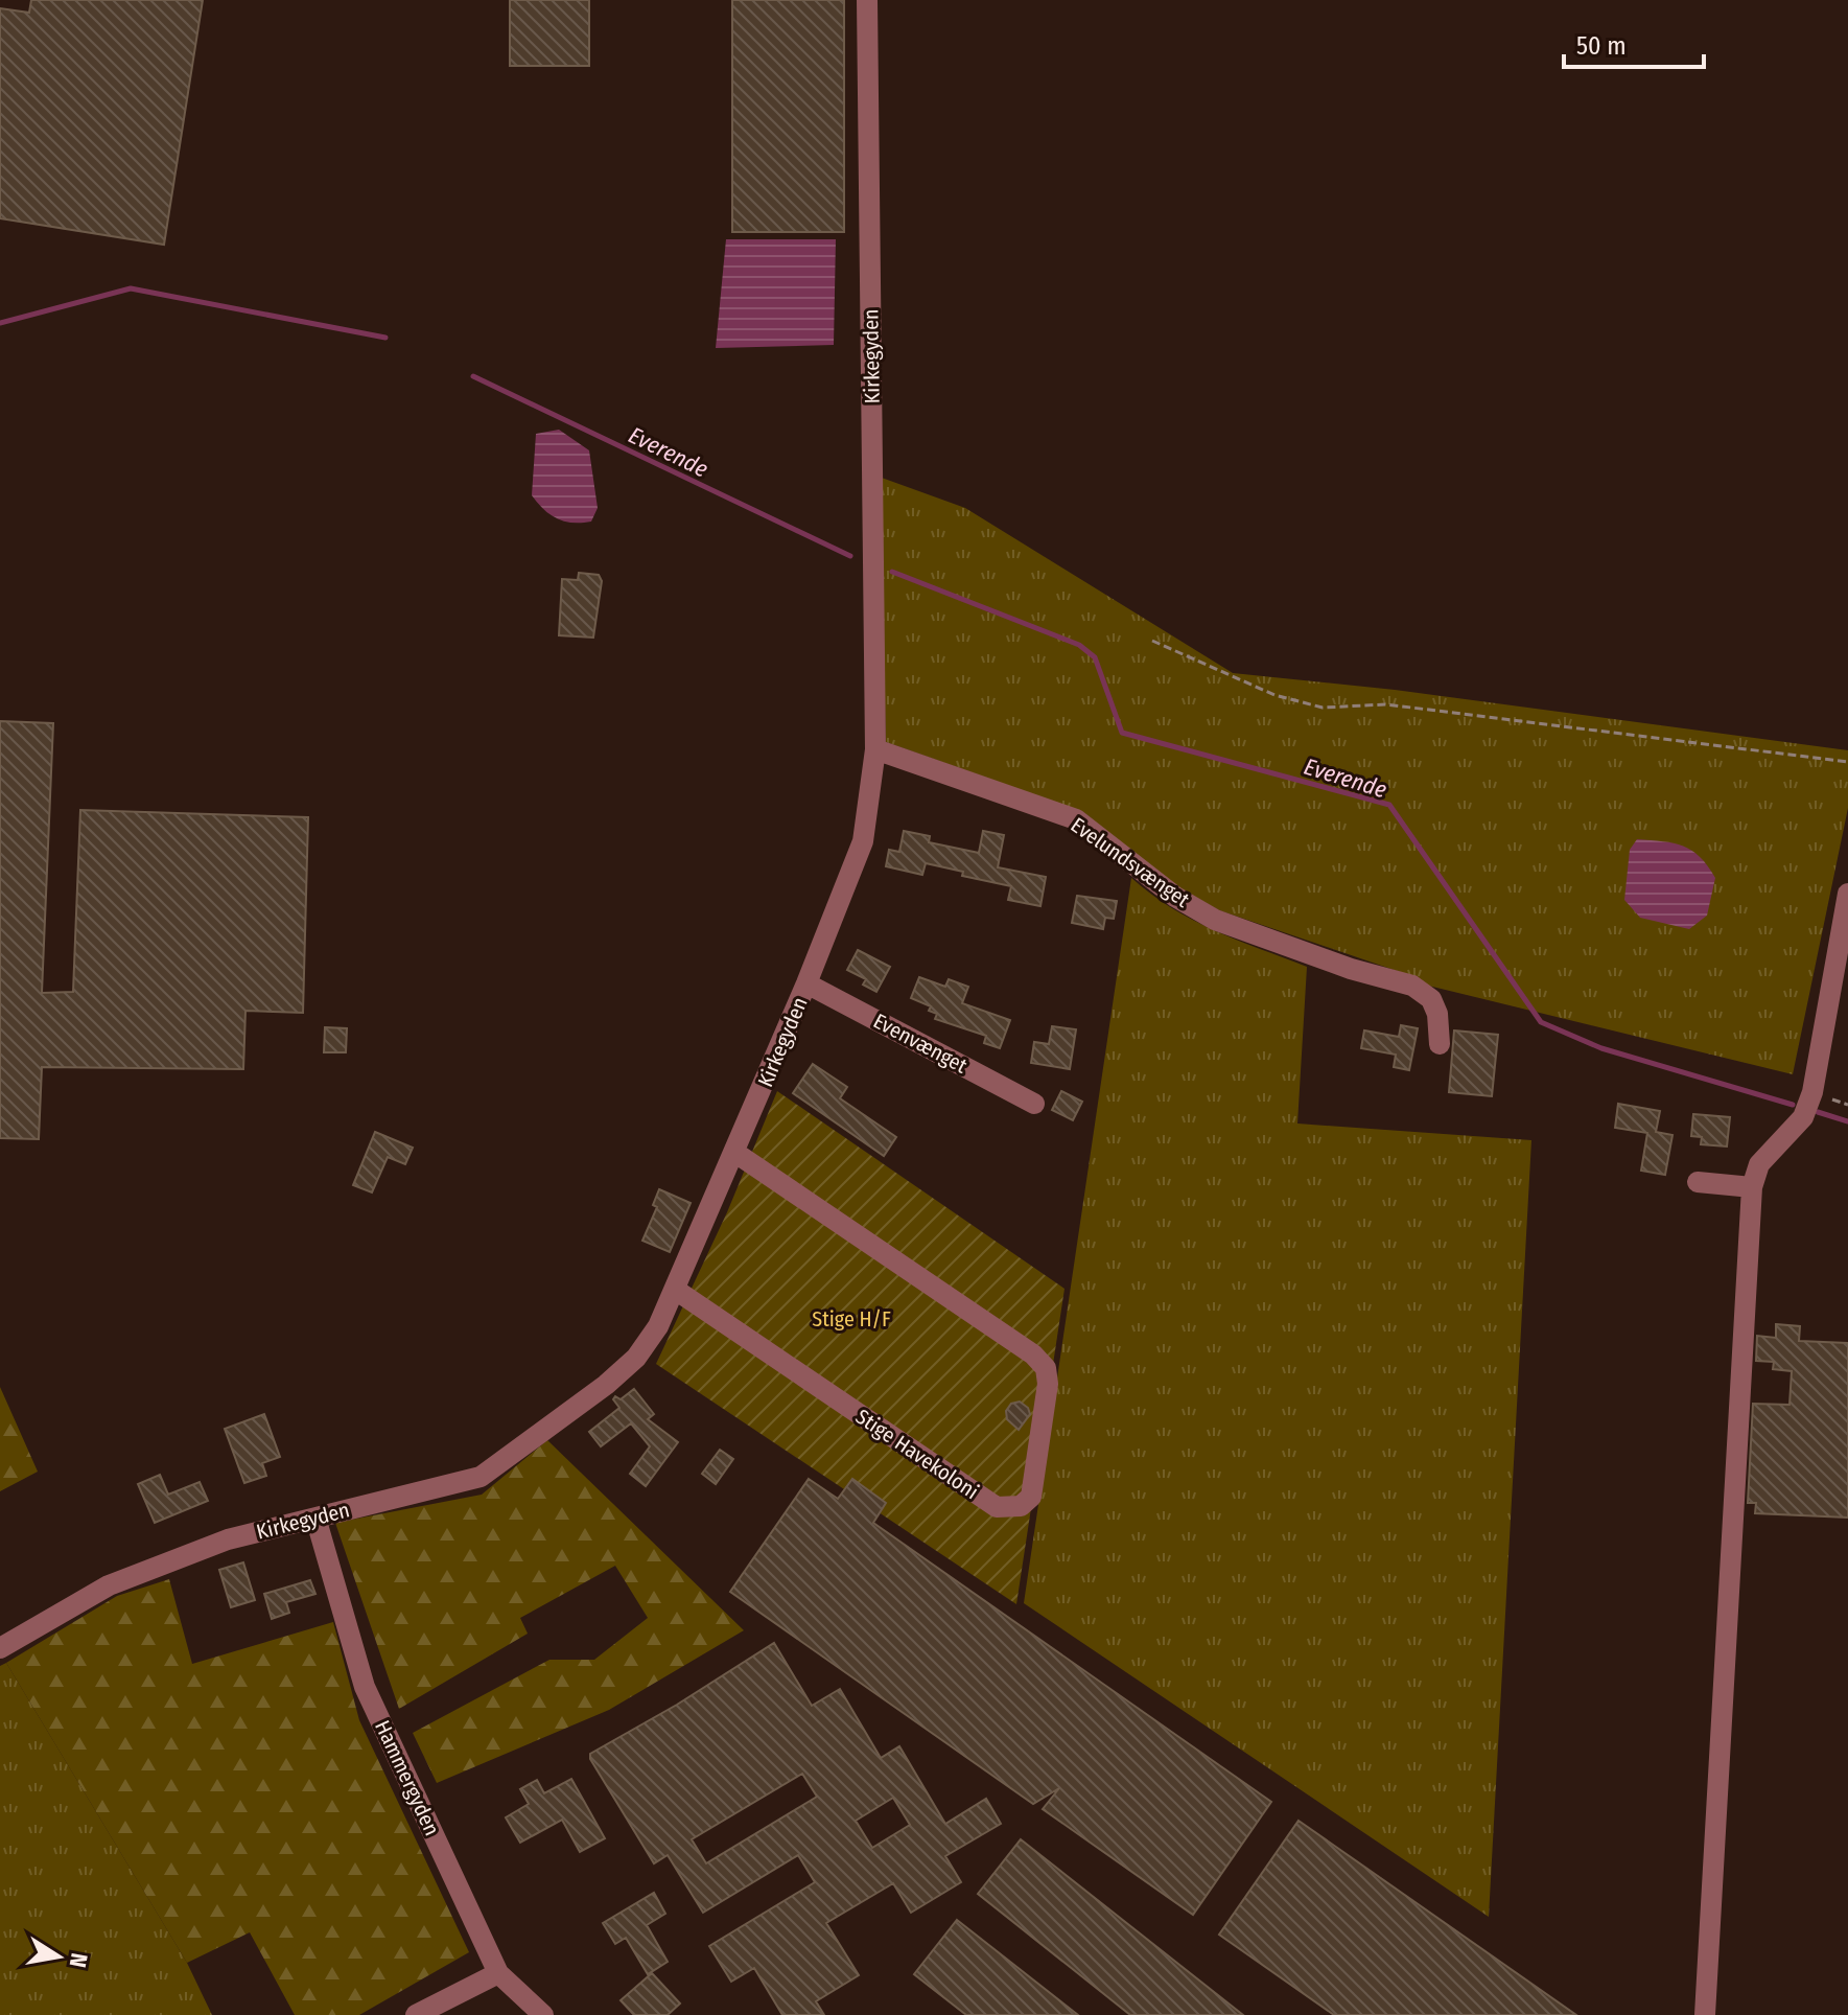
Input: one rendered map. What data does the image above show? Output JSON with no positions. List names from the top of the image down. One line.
{"streets":{"street":["Kirkegyden","Evelundsvænget","Evenvænget","Stige Havekoloni","Hammergyden"]},"crossings":[["Kirkegyden","Evelundsvænget"],["Kirkegyden","Evenvænget"],["Kirkegyden","Stige Havekoloni"],["Kirkegyden","Hammergyden"]],"water":["Everende"],"parks":["Stige H/F"],"scale_bar":"50 m","north":"right"}
